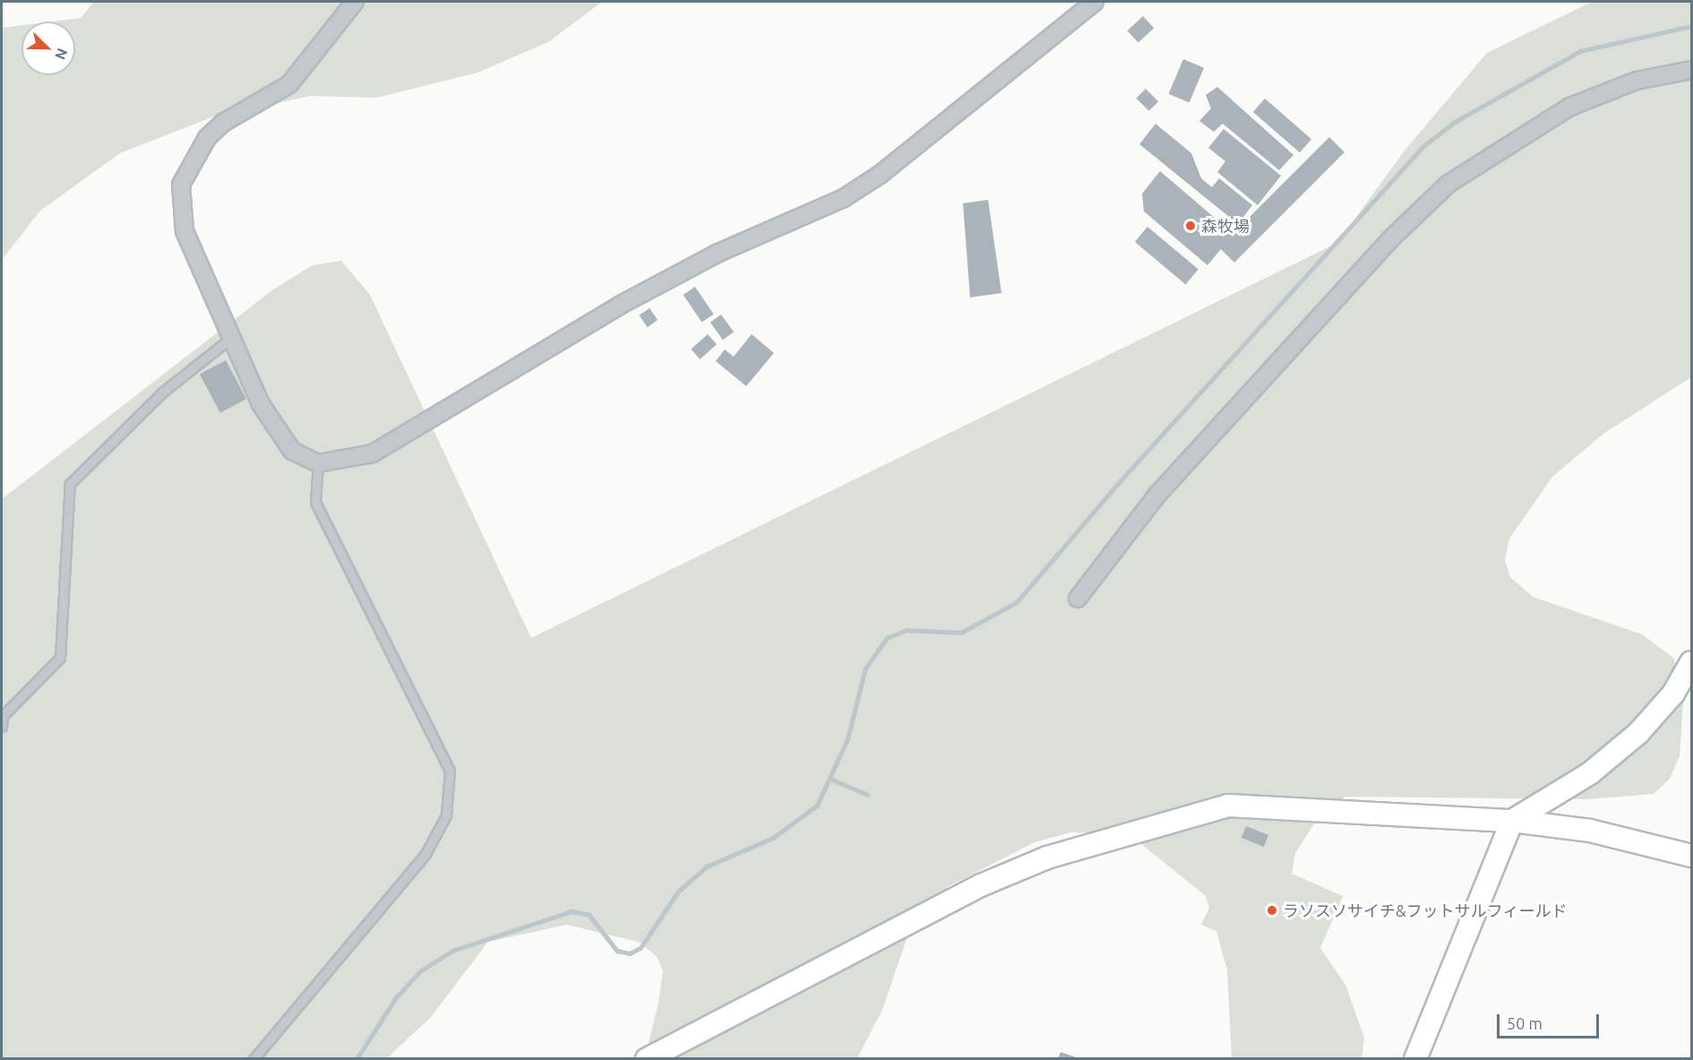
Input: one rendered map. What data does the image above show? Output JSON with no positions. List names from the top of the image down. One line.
{"places":["森牧場","ラソスソサイチ&フットサルフィールド"],"scale_bar":"50 m","north":"bottom right"}
